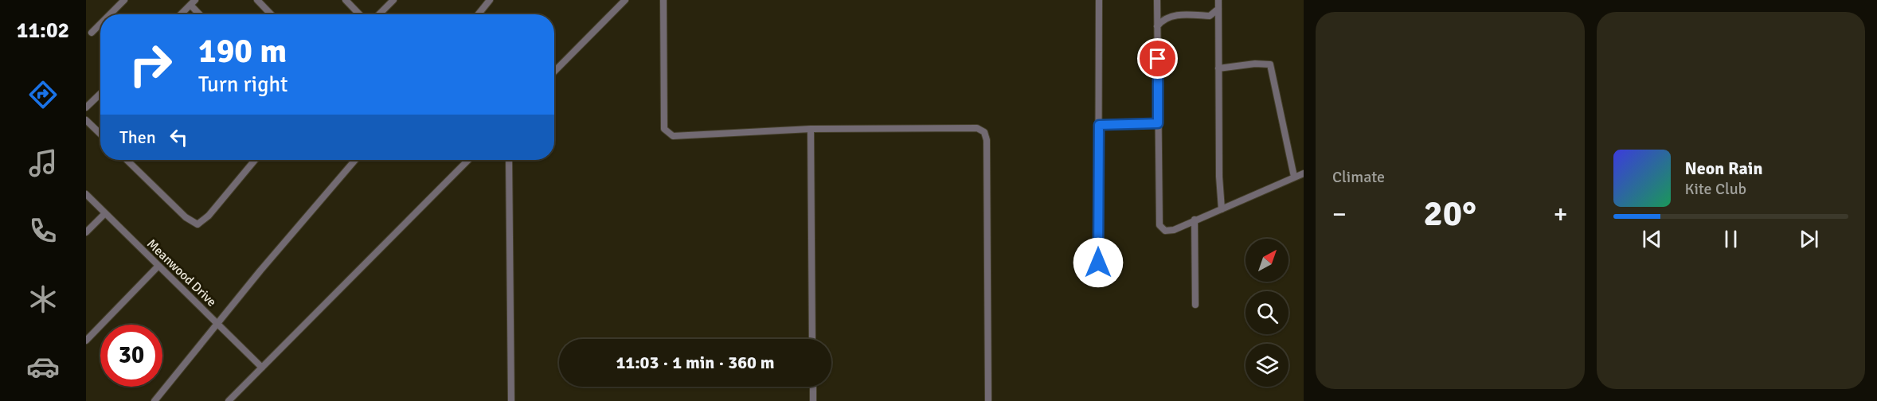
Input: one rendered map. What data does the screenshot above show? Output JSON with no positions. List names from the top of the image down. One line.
{"streets":{"street":["Meanwood Drive"]},"north":"top right","page":{"tabs":"11:02","tile":"Climate","turn":["190 m","Turn right"],"then":"Then","song":["Neon Rain","Kite Club"],"heat":["−","20°","+"],"limit":"30","trip":"11:03 · 1 min · 360 m"}}
